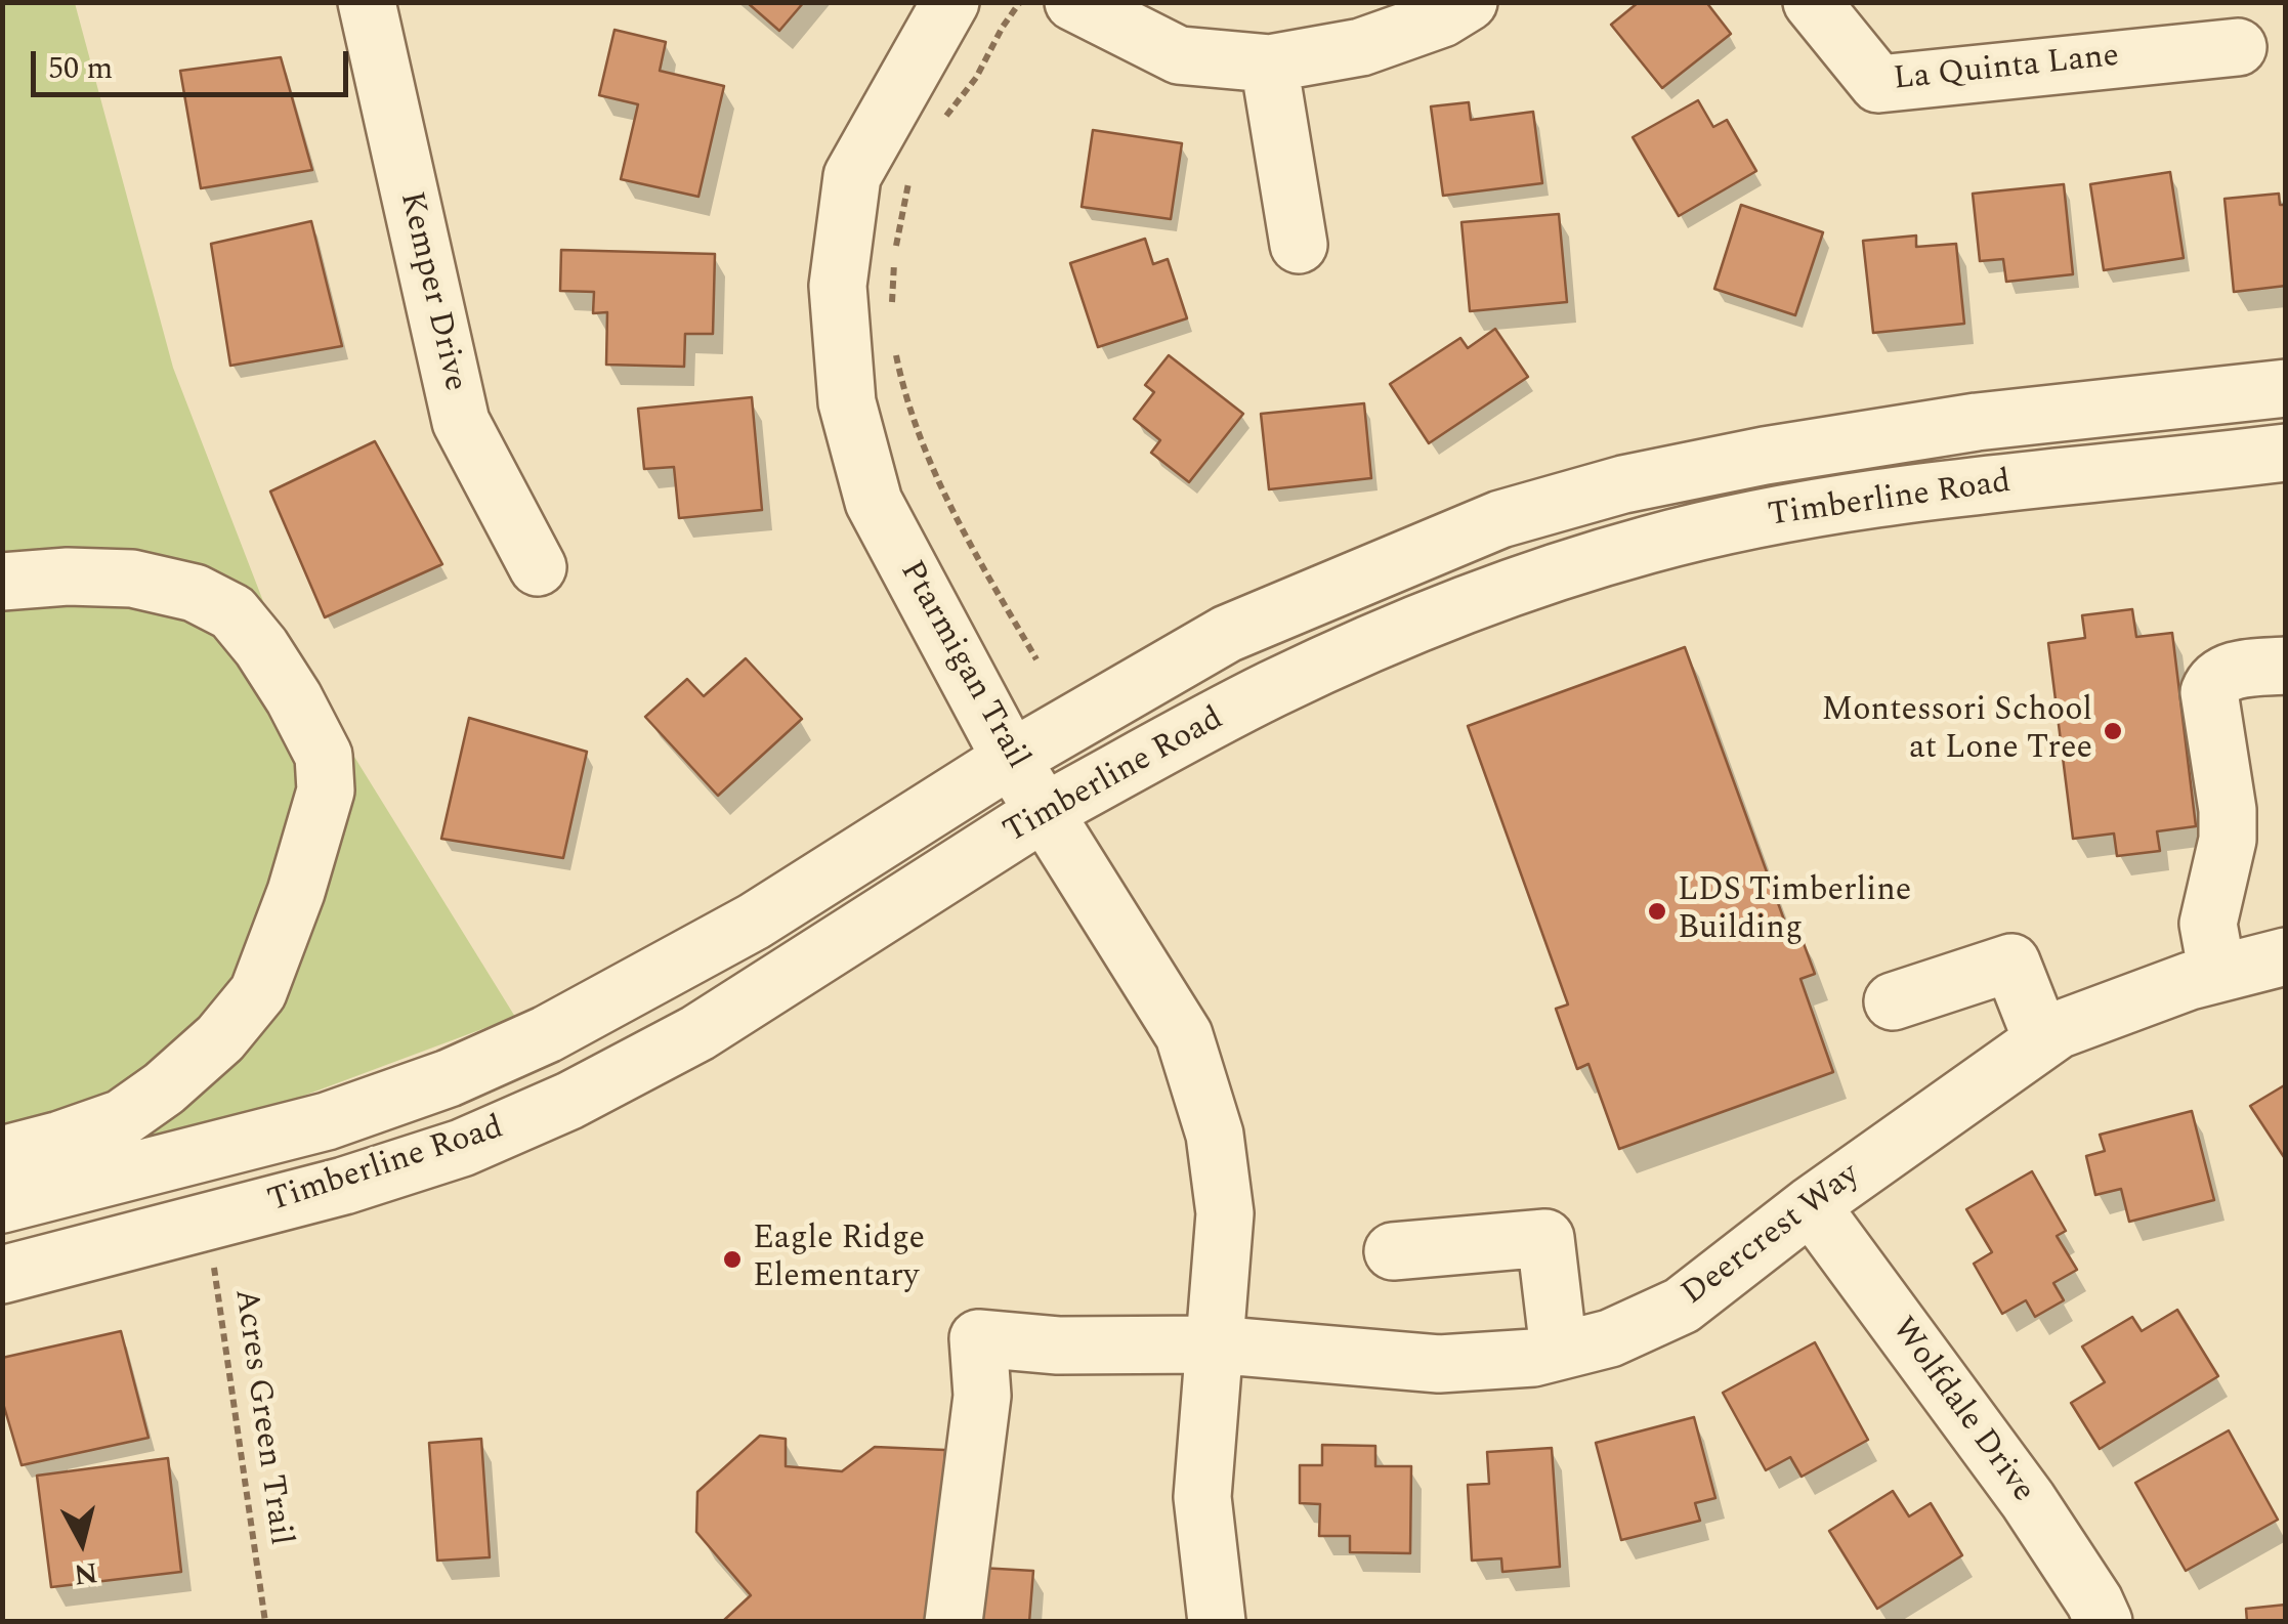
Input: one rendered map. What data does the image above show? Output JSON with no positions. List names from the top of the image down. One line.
{"streets":{"street":["La Quinta Lane","Kemper Drive","Timberline Road","Ptarmigan Trail","Deercrest Way","Wolfdale Drive"],"path":["Acres Green Trail"]},"crossings":[["Timberline Road","Ptarmigan Trail"],["Timberline Road","Acres Green Trail"],["Ptarmigan Trail","Deercrest Way"],["Deercrest Way","Wolfdale Drive"]],"places":["Montessori School at Lone Tree","LDS Timberline Building","Eagle Ridge Elementary"],"scale_bar":"50 m","north":"bottom"}
